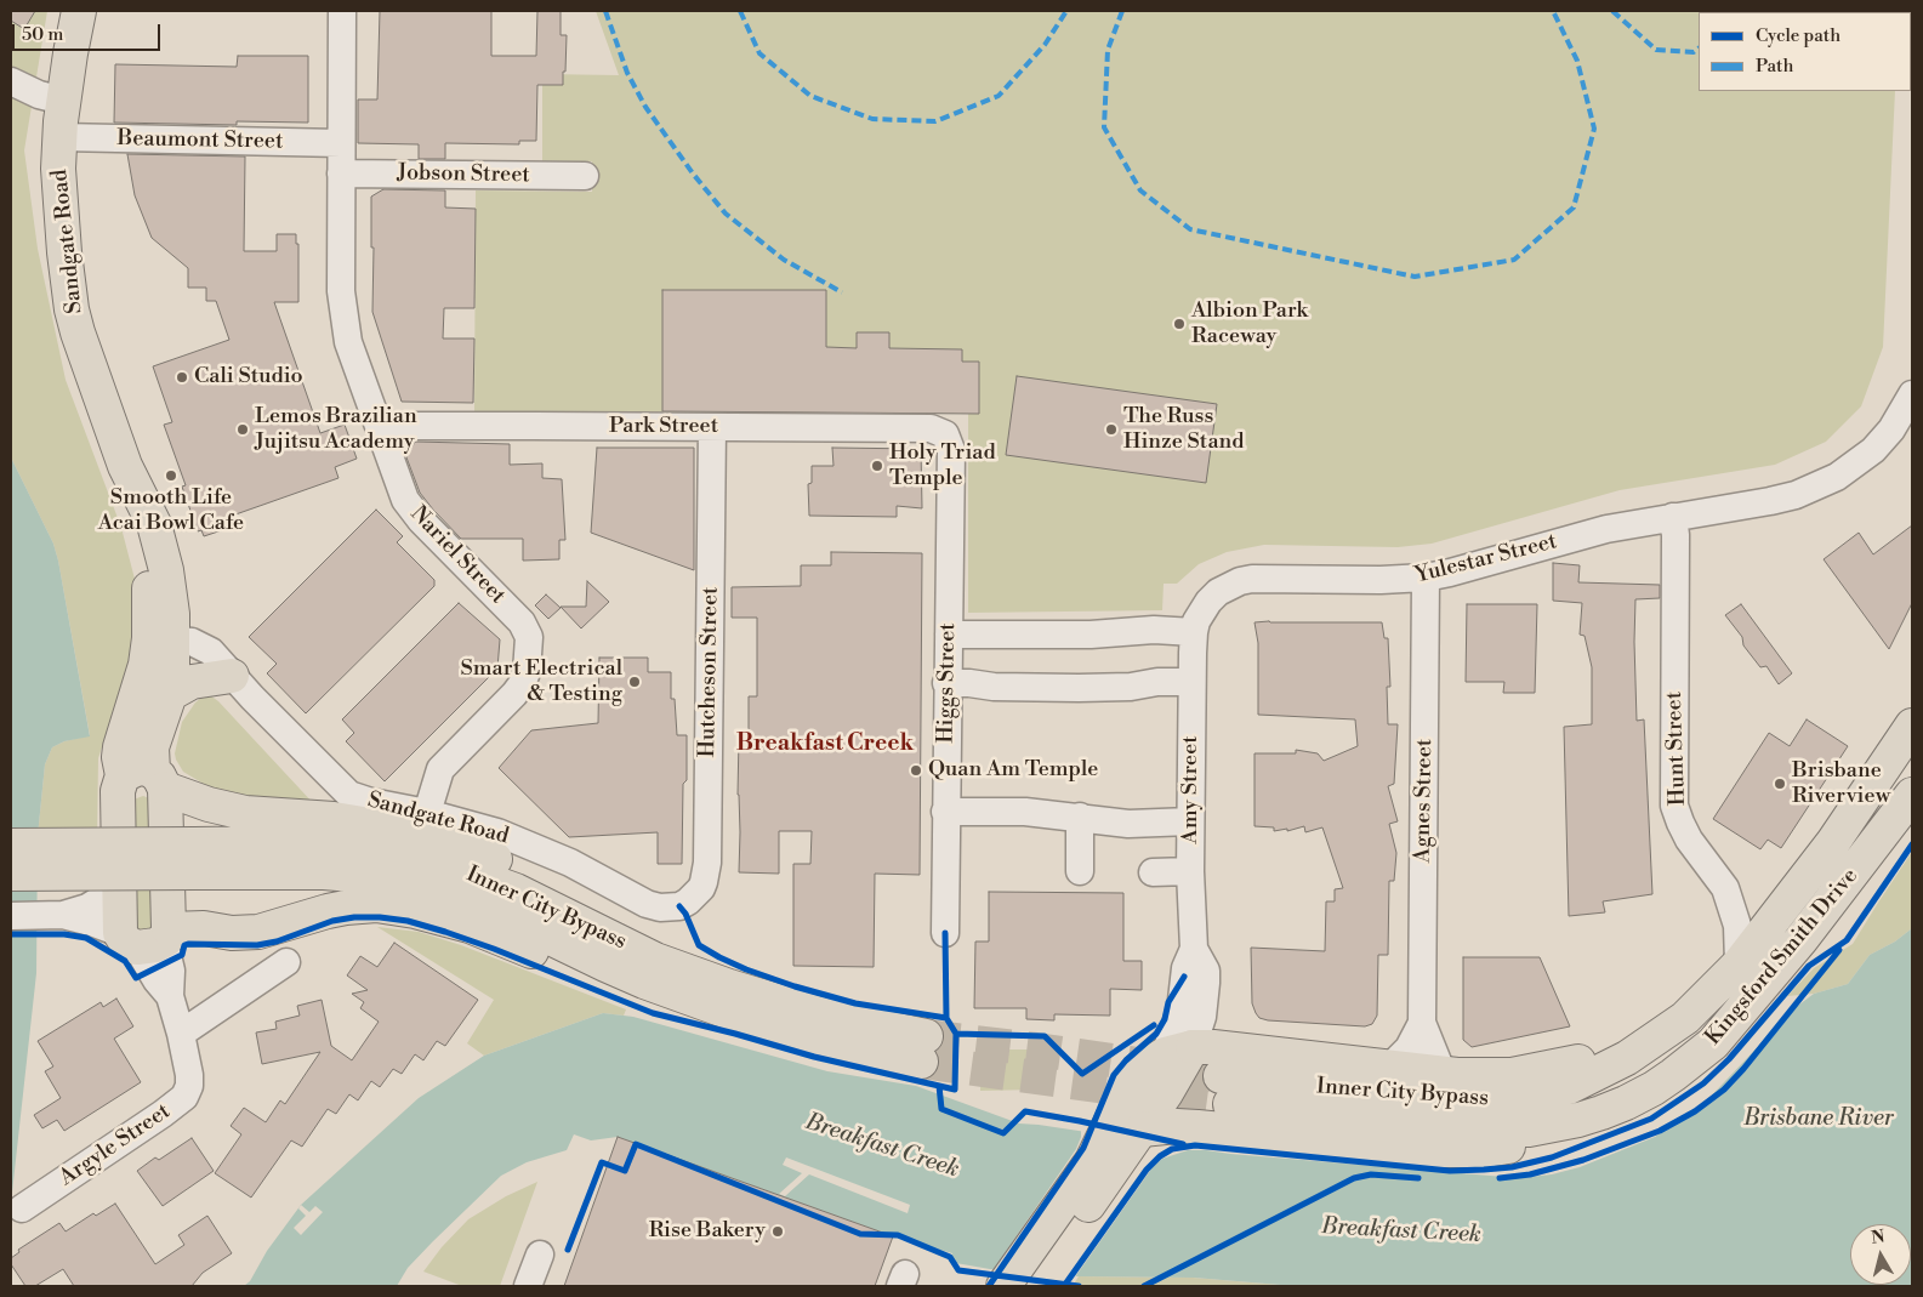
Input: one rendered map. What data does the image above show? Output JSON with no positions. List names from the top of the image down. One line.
{"streets":{"main road":["Sandgate Road","Inner City Bypass","Kingsford Smith Drive"],"street":["Beaumont Street","Jobson Street","Park Street","Nariel Street","Yulestar Street","Hutcheson Street","Higgs Street","Hunt Street","Amy Street","Agnes Street","Argyle Street"]},"crossings":[["Beaumont Street","Sandgate Road"],["Beaumont Street","Nariel Street"],["Jobson Street","Nariel Street"],["Sandgate Road","Nariel Street"],["Sandgate Road","Hutcheson Street"],["Park Street","Nariel Street"],["Park Street","Hutcheson Street"],["Park Street","Higgs Street"],["Yulestar Street","Hunt Street"],["Yulestar Street","Amy Street"],["Yulestar Street","Agnes Street"],["Hunt Street","Kingsford Smith Drive"],["Inner City Bypass","Kingsford Smith Drive"]],"districts":["Breakfast Creek"],"water":["Brisbane River","Breakfast Creek"],"places":["Albion Park Raceway","Cali Studio","Lemos Brazilian Jujitsu Academy","The Russ Hinze Stand","Holy Triad Temple","Smooth Life Acai Bowl Cafe","Smart Electrical & Testing","Quan Am Temple","Brisbane Riverview","Rise Bakery"],"legend":["Cycle path","Path"],"scale_bar":"50 m","north":"top"}
